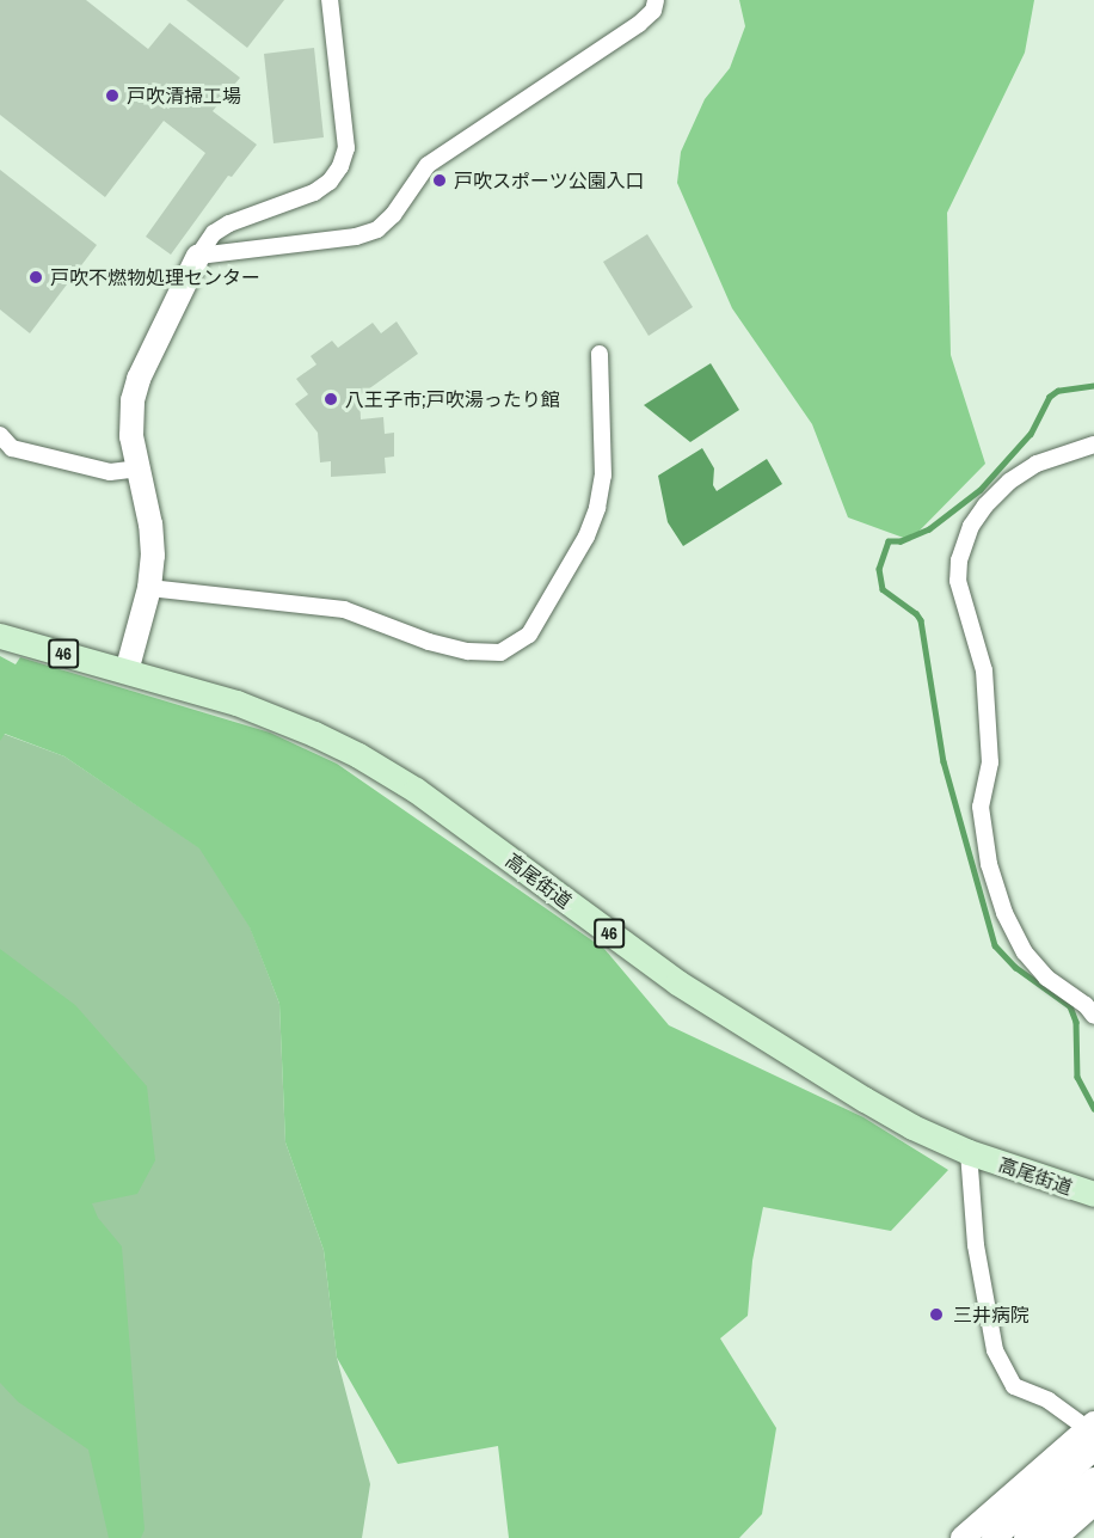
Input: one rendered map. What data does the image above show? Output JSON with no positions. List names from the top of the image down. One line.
{"streets":{"main road":["46","高尾街道"]},"places":["戸吹清掃工場","戸吹スポーツ公園入口","戸吹不燃物処理センター","八王子市;戸吹湯ったり館","三井病院"]}
